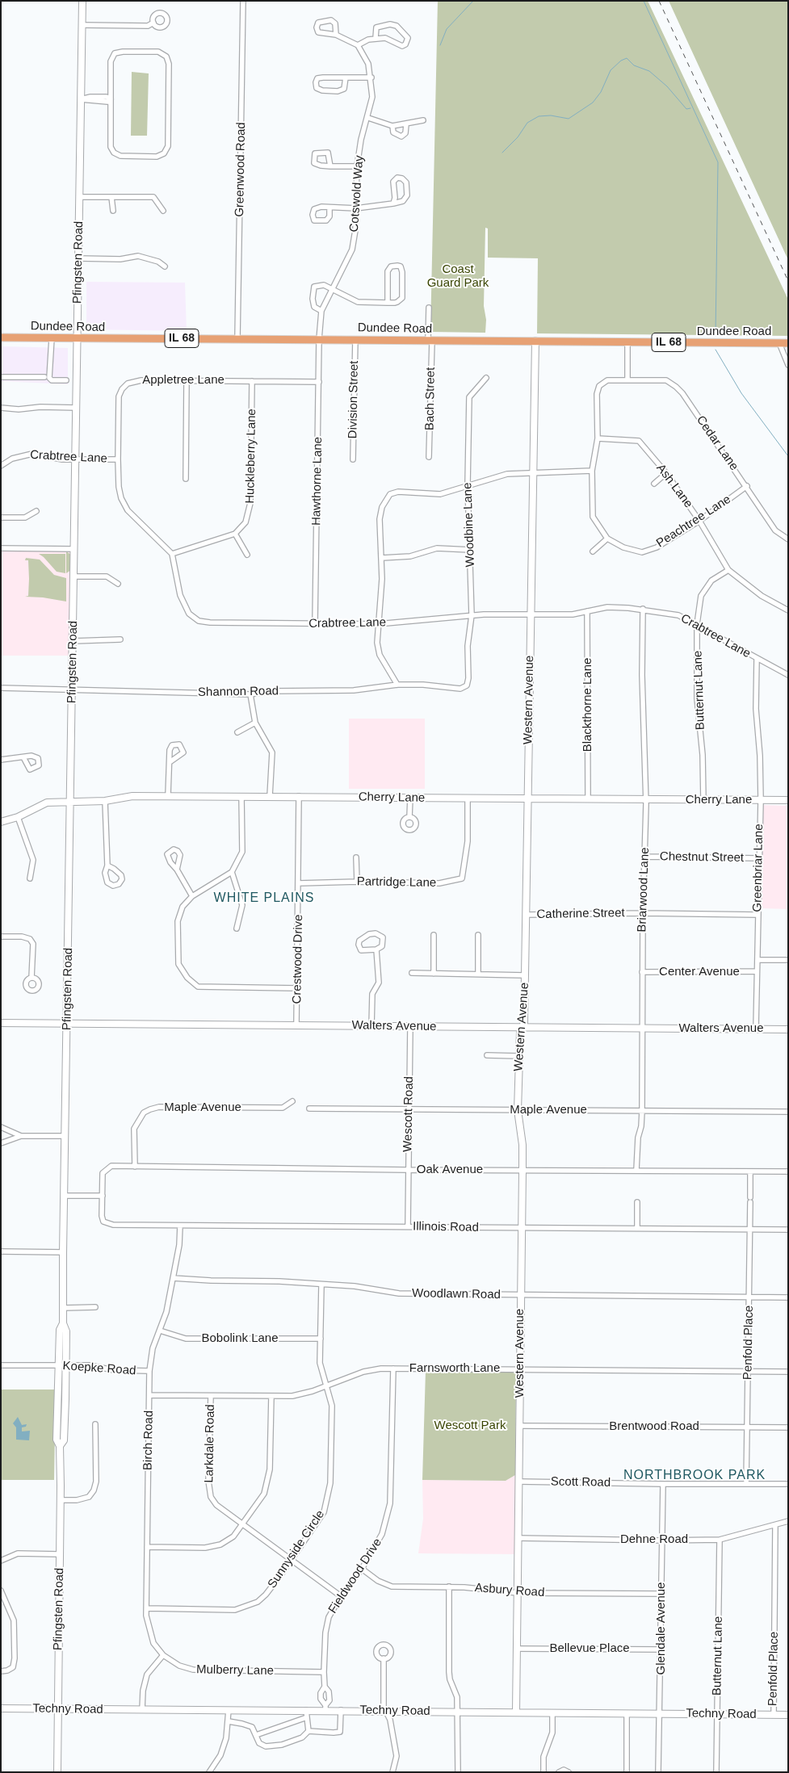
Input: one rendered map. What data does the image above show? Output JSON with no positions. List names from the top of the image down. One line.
{"streets":{"main road":["Dundee Road","IL 68"],"street":["Greenwood Road","Cotswold Way","Pfingsten Road","Appletree Lane","Bach Street","Division Street","Cedar Lane","Huckleberry Lane","Crabtree Lane","Hawthorne Lane","Ash Lane","Peachtree Lane","Woodbine Lane","Butternut Lane","Shannon Road","Western Avenue","Blackthorne Lane","Cherry Lane","Chestnut Street","Greenbriar Lane","Partridge Lane","Briarwood Lane","Catherine Street","Crestwood Drive","Center Avenue","Walters Avenue","Maple Avenue","Wescott Road","Oak Avenue","Illinois Road","Woodlawn Road","Bobolink Lane","Penfold Place","Koepke Road","Farnsworth Lane","Brentwood Road","Birch Road","Larkdale Road","Scott Road","Dehne Road","Sunnyside Circle","Fieldwood Drive","Asbury Road","Glendale Avenue","Bellevue Place","Mulberry Lane","Techny Road"]},"crossings":[["Greenwood Road","Dundee Road"],["Cotswold Way","Dundee Road"],["Cotswold Way","Hawthorne Lane"],["Pfingsten Road","Dundee Road"],["Pfingsten Road","Crabtree Lane"],["Pfingsten Road","Shannon Road"],["Pfingsten Road","Cherry Lane"],["Pfingsten Road","Walters Avenue"],["Pfingsten Road","Koepke Road"],["Pfingsten Road","Techny Road"],["Dundee Road","Bach Street"],["Dundee Road","Division Street"],["Dundee Road","Hawthorne Lane"],["Dundee Road","Western Avenue"],["Appletree Lane","Huckleberry Lane"],["Appletree Lane","Crabtree Lane"],["Appletree Lane","Hawthorne Lane"],["Cedar Lane","Peachtree Lane"],["Crabtree Lane","Hawthorne Lane"],["Crabtree Lane","Woodbine Lane"],["Crabtree Lane","Butternut Lane"],["Crabtree Lane","Western Avenue"],["Crabtree Lane","Blackthorne Lane"],["Crabtree Lane","Greenbriar Lane"],["Crabtree Lane","Briarwood Lane"],["Ash Lane","Peachtree Lane"],["Ash Lane","Butternut Lane"],["Woodbine Lane","Shannon Road"],["Butternut Lane","Cherry Lane"],["Butternut Lane","Dehne Road"],["Butternut Lane","Techny Road"],["Western Avenue","Cherry Lane"],["Western Avenue","Catherine Street"],["Western Avenue","Walters Avenue"],["Western Avenue","Maple Avenue"],["Western Avenue","Oak Avenue"],["Western Avenue","Illinois Road"],["Western Avenue","Woodlawn Road"],["Western Avenue","Farnsworth Lane"],["Western Avenue","Brentwood Road"],["Western Avenue","Scott Road"],["Western Avenue","Dehne Road"],["Western Avenue","Asbury Road"],["Western Avenue","Bellevue Place"],["Western Avenue","Techny Road"],["Blackthorne Lane","Cherry Lane"],["Cherry Lane","Greenbriar Lane"],["Cherry Lane","Partridge Lane"],["Cherry Lane","Briarwood Lane"],["Cherry Lane","Crestwood Drive"],["Chestnut Street","Greenbriar Lane"],["Chestnut Street","Briarwood Lane"],["Greenbriar Lane","Catherine Street"],["Greenbriar Lane","Center Avenue"],["Greenbriar Lane","Walters Avenue"],["Partridge Lane","Crestwood Drive"],["Briarwood Lane","Catherine Street"],["Briarwood Lane","Center Avenue"],["Briarwood Lane","Walters Avenue"],["Briarwood Lane","Maple Avenue"],["Briarwood Lane","Oak Avenue"],["Crestwood Drive","Walters Avenue"],["Walters Avenue","Wescott Road"],["Maple Avenue","Wescott Road"],["Maple Avenue","Oak Avenue"],["Wescott Road","Oak Avenue"],["Wescott Road","Illinois Road"],["Oak Avenue","Illinois Road"],["Oak Avenue","Penfold Place"],["Illinois Road","Penfold Place"],["Illinois Road","Birch Road"],["Woodlawn Road","Penfold Place"],["Woodlawn Road","Birch Road"],["Woodlawn Road","Sunnyside Circle"],["Bobolink Lane","Birch Road"],["Bobolink Lane","Sunnyside Circle"],["Penfold Place","Farnsworth Lane"],["Penfold Place","Brentwood Road"],["Penfold Place","Scott Road"],["Penfold Place","Dehne Road"],["Penfold Place","Techny Road"],["Koepke Road","Birch Road"],["Farnsworth Lane","Birch Road"],["Farnsworth Lane","Larkdale Road"],["Farnsworth Lane","Sunnyside Circle"],["Farnsworth Lane","Fieldwood Drive"],["Birch Road","Sunnyside Circle"],["Birch Road","Mulberry Lane"],["Larkdale Road","Sunnyside Circle"],["Larkdale Road","Fieldwood Drive"],["Scott Road","Glendale Avenue"],["Dehne Road","Glendale Avenue"],["Fieldwood Drive","Asbury Road"],["Fieldwood Drive","Mulberry Lane"],["Fieldwood Drive","Techny Road"],["Asbury Road","Glendale Avenue"],["Glendale Avenue","Bellevue Place"],["Glendale Avenue","Techny Road"]],"districts":["WHITE PLAINS","NORTHBROOK PARK"],"parks":["Coast Guard Park","Wescott Park"]}
